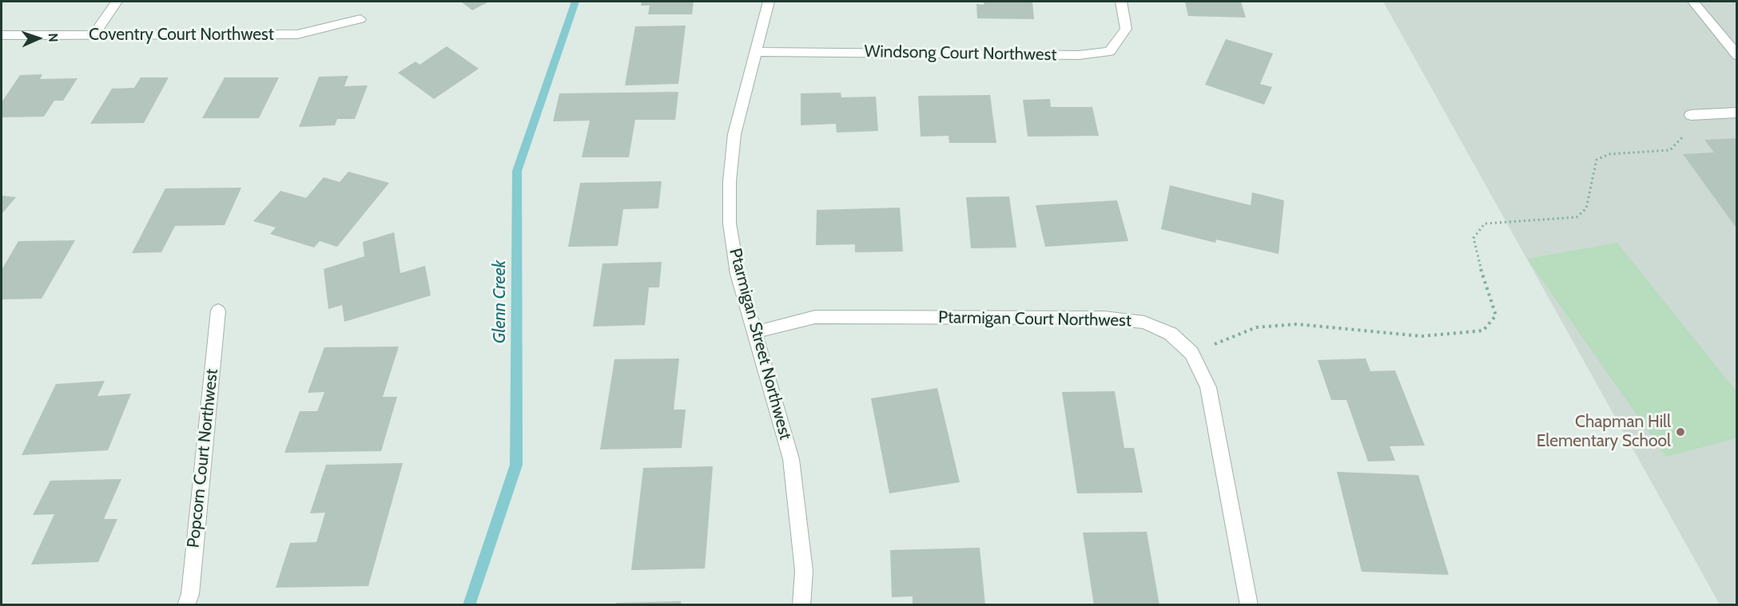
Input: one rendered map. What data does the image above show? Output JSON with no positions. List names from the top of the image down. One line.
{"streets":{"street":["Coventry Court Northwest","Windsong Court Northwest","Ptarmigan Court Northwest","Ptarmigan Street Northwest","Popcorn Court Northwest"]},"crossings":[["Windsong Court Northwest","Ptarmigan Street Northwest"],["Ptarmigan Court Northwest","Ptarmigan Street Northwest"]],"water":["Glenn Creek"],"places":["Chapman Hill Elementary School"],"north":"right"}
